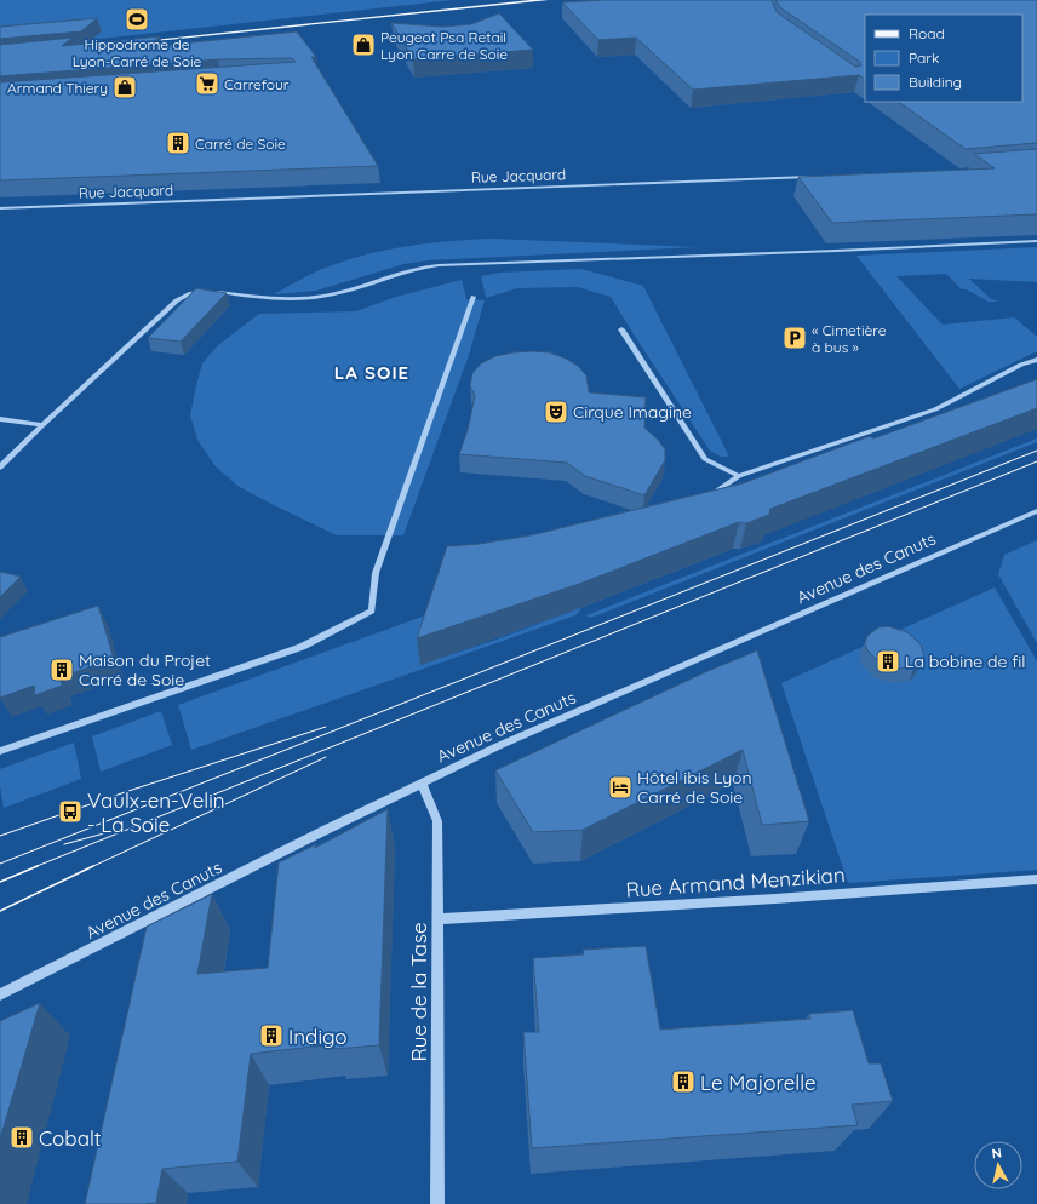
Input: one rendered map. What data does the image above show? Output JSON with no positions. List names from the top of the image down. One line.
{"streets":{"street":["Rue Jacquard","Avenue des Canuts","Rue Armand Menzikian","Rue de la Tase"]},"crossings":[["Avenue des Canuts","Rue de la Tase"],["Rue Armand Menzikian","Rue de la Tase"]],"districts":["LA SOIE"],"places":{"sports":["Hippodrome de Lyon-Carré de Soie"],"shop":["Peugeot Psa Retail Lyon Carre de Soie","Armand Thiery"],"supermarket":["Carrefour"],"building":["Carré de Soie","La bobine de fil","Maison du Projet Carré de Soie","Indigo","Le Majorelle","Cobalt"],"parking":["« Cimetière à bus »"],"theatre":["Cirque Imagine"],"hotel":["Hôtel ibis Lyon Carré de Soie"],"bus stop":["Vaulx-en-Velin - La Soie"]},"legend":["Road","Park","Building"],"north":"top"}
